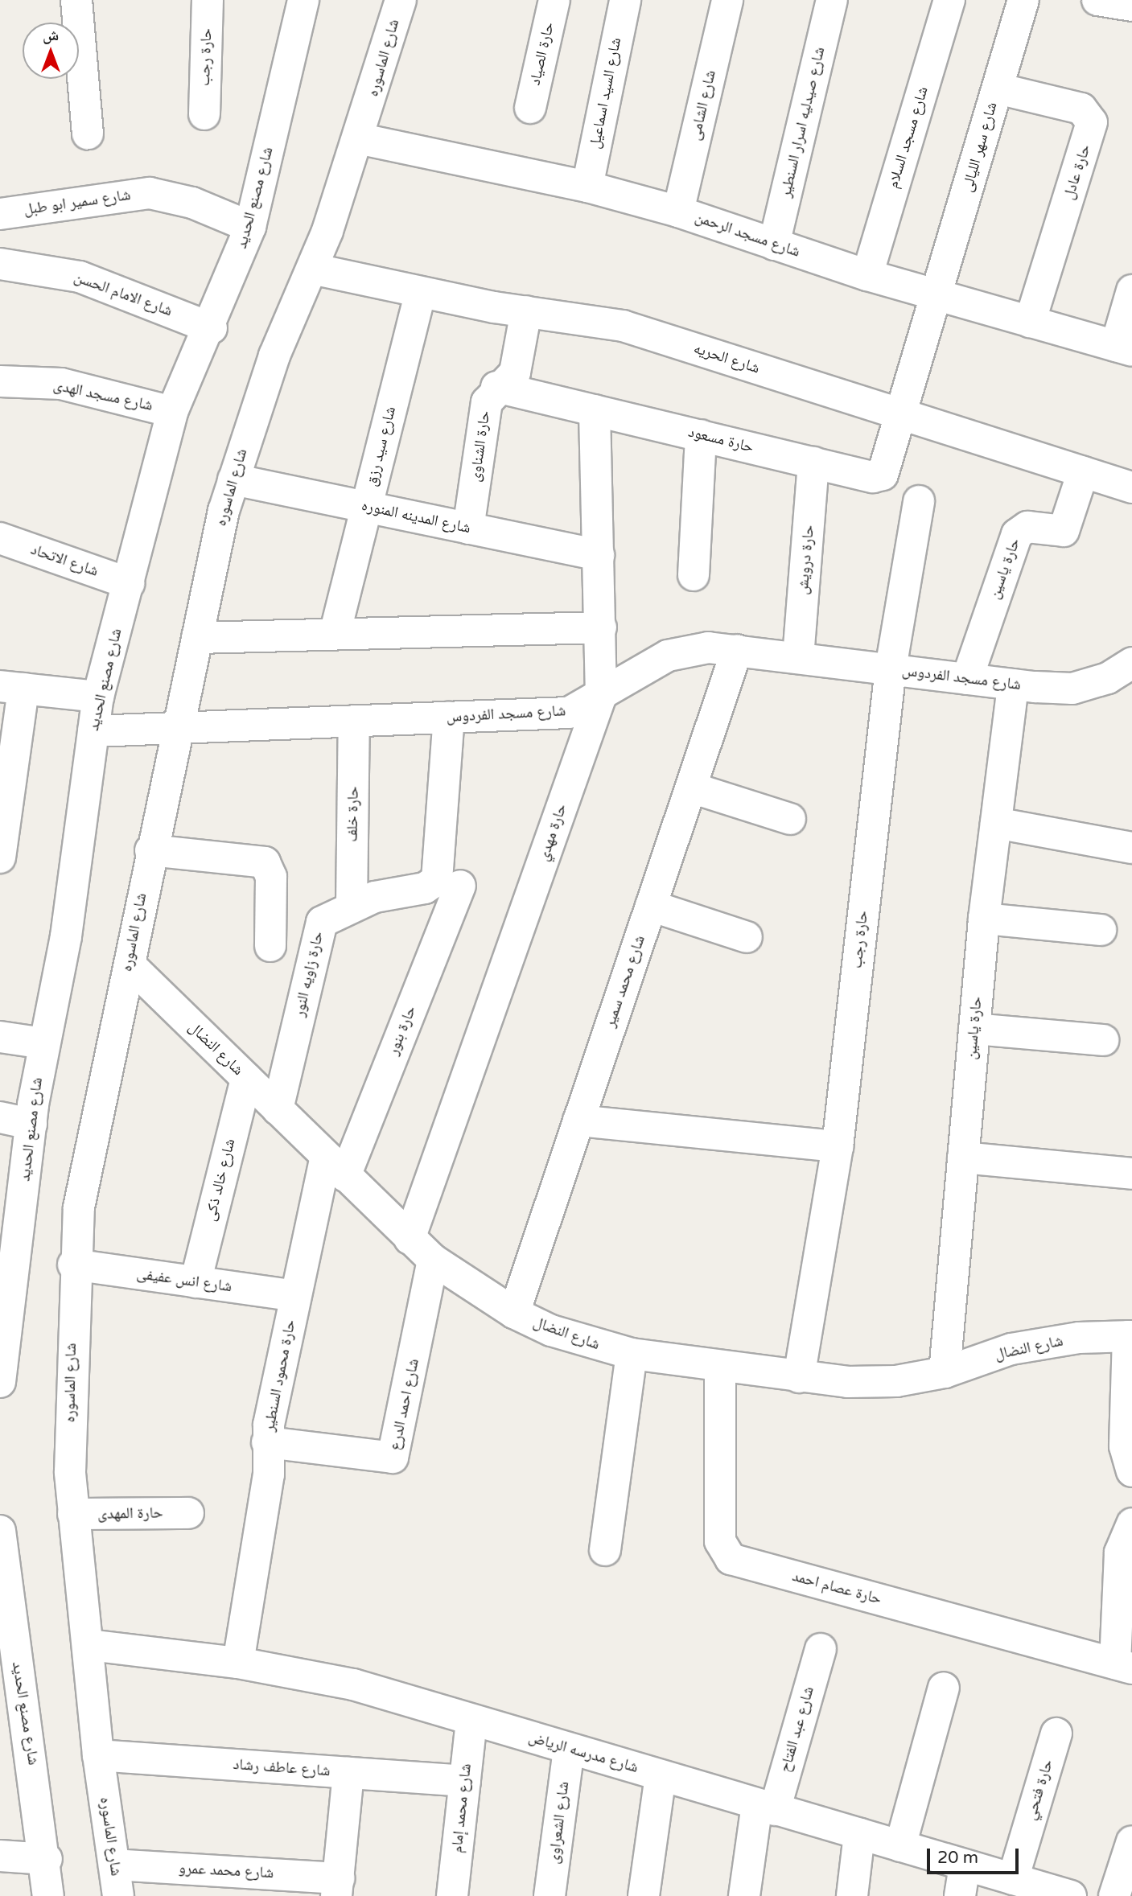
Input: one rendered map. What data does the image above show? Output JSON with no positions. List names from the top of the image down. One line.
{"streets":{"street":["حارة الصياد","حارة رجب","شارع الماسوره","شارع السيد اسماعيل","شارع الشامى","شارع صيدليه اسرار السنطير","شارع مسجد السلام","شارع سهر الليالى","حارة عادل","شارع مصنع الحديد","شارع سمير ابو طبل","شارع مسجد الرحمن","شارع الامام الحسن","شارع الحريه","شارع مسجد الهدى","حارة مسعود","شارع سيد رزق","حارة الشناوى","شارع المدينه المنوره","حارة درويش","شارع الاتحاد","حارة ياسين","شارع مسجد الفردوس","حارة خلف","حارة مهدي","حارة زاويه النور","شارع محمد سمير","حارة بنور","شارع النضال","شارع خالد ذكى","شارع انس عفيفى","حارة محمود السنطير","شارع احمد الدرع","حارة المهدى","حارة عصام احمد","شارع عبد الفتاح","شارع مدرسه الرياض","شارع عاطف رشاد","حارة فتحي","شارع محمد إمام","شارع الشعراوى","شارع محمد عمرو"]},"crossings":[["حارة رجب","شارع مسجد الفردوس"],["حارة رجب","شارع النضال"],["شارع الماسوره","شارع مسجد الرحمن"],["شارع الماسوره","شارع الحريه"],["شارع الماسوره","شارع المدينه المنوره"],["شارع الماسوره","شارع مسجد الفردوس"],["شارع الماسوره","شارع النضال"],["شارع الماسوره","شارع انس عفيفى"],["شارع الماسوره","حارة المهدى"],["شارع الماسوره","شارع مدرسه الرياض"],["شارع الماسوره","شارع عاطف رشاد"],["شارع الماسوره","شارع محمد عمرو"],["شارع السيد اسماعيل","شارع مسجد الرحمن"],["شارع الشامى","شارع مسجد الرحمن"],["شارع صيدليه اسرار السنطير","شارع مسجد الرحمن"],["شارع مسجد السلام","شارع مسجد الرحمن"],["شارع سهر الليالى","حارة عادل"],["شارع سهر الليالى","شارع مسجد الرحمن"],["شارع سهر الليالى","شارع الحريه"],["شارع سهر الليالى","حارة مسعود"],["حارة عادل","شارع مسجد الرحمن"],["شارع مصنع الحديد","شارع سمير ابو طبل"],["شارع مصنع الحديد","شارع الامام الحسن"],["شارع مصنع الحديد","شارع مسجد الهدى"],["شارع مصنع الحديد","شارع الاتحاد"],["شارع مصنع الحديد","شارع مسجد الفردوس"],["شارع الحريه","حارة مسعود"],["شارع الحريه","شارع سيد رزق"],["شارع الحريه","حارة الشناوى"],["شارع الحريه","حارة ياسين"],["حارة مسعود","حارة الشناوى"],["حارة مسعود","حارة درويش"],["حارة مسعود","حارة مهدي"],["شارع سيد رزق","شارع المدينه المنوره"],["حارة الشناوى","شارع المدينه المنوره"],["شارع المدينه المنوره","حارة مهدي"],["حارة درويش","شارع مسجد الفردوس"],["حارة ياسين","شارع مسجد الفردوس"],["حارة ياسين","شارع النضال"],["شارع مسجد الفردوس","حارة خلف"],["شارع مسجد الفردوس","حارة مهدي"],["شارع مسجد الفردوس","حارة زاويه النور"],["شارع مسجد الفردوس","شارع محمد سمير"],["حارة خلف","حارة زاويه النور"],["حارة مهدي","شارع النضال"],["حارة زاويه النور","شارع النضال"],["شارع محمد سمير","شارع النضال"],["حارة بنور","شارع النضال"],["حارة بنور","حارة محمود السنطير"],["شارع النضال","شارع خالد ذكى"],["شارع النضال","حارة محمود السنطير"],["شارع النضال","شارع احمد الدرع"],["شارع النضال","حارة عصام احمد"],["شارع خالد ذكى","شارع انس عفيفى"],["شارع انس عفيفى","حارة محمود السنطير"],["حارة محمود السنطير","شارع احمد الدرع"],["حارة محمود السنطير","شارع مدرسه الرياض"],["شارع عبد الفتاح","شارع مدرسه الرياض"],["شارع مدرسه الرياض","حارة فتحي"],["شارع مدرسه الرياض","شارع محمد إمام"],["شارع مدرسه الرياض","شارع الشعراوى"],["شارع عاطف رشاد","شارع محمد إمام"]],"scale_bar":"20 m","north":"top"}
